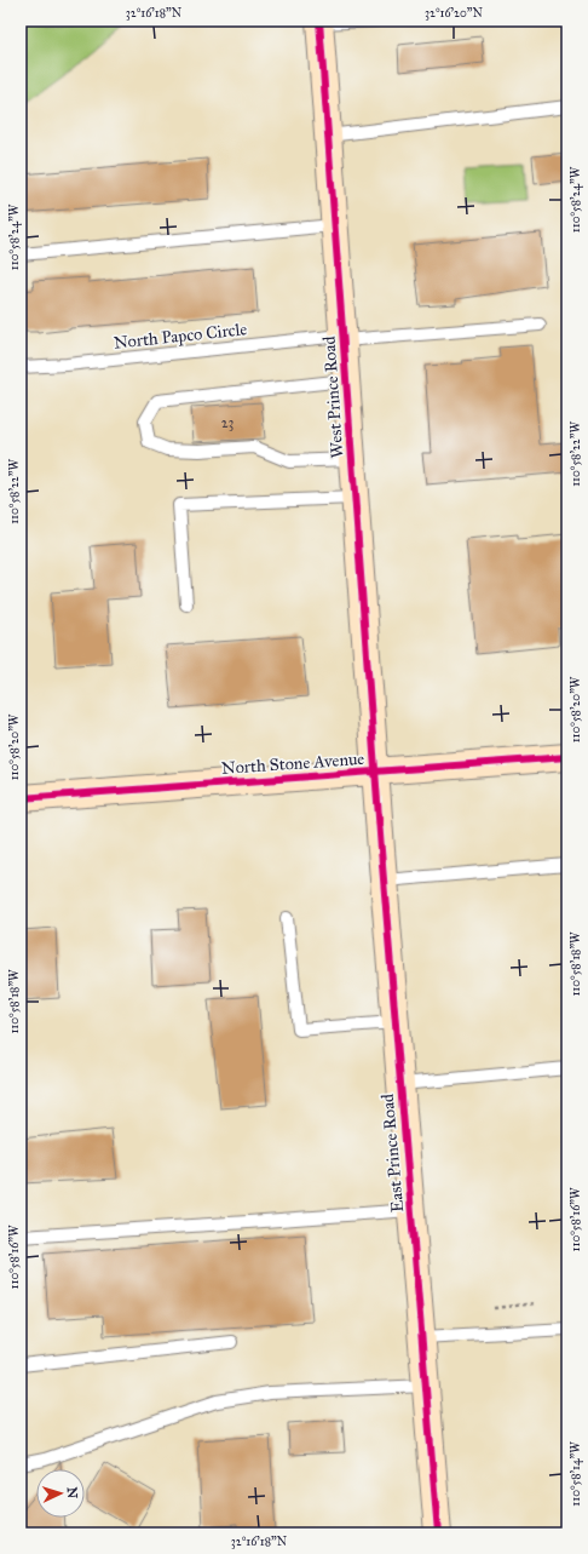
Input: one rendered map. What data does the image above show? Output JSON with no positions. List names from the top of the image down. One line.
{"streets":{"main road":["West Prince Road","North Stone Avenue","East Prince Road"],"lane":["North Papco Circle"]},"crossings":[["North Papco Circle","West Prince Road"],["West Prince Road","North Stone Avenue"],["West Prince Road","East Prince Road"],["North Stone Avenue","East Prince Road"]],"house_numbers":["23"],"north":"right","coordinates":["32°16'18\"N","32°16'20\"N","110°58'24\"W","110°58'22\"W","110°58'20\"W","110°58'18\"W","110°58'16\"W","110°58'14\"W"]}
